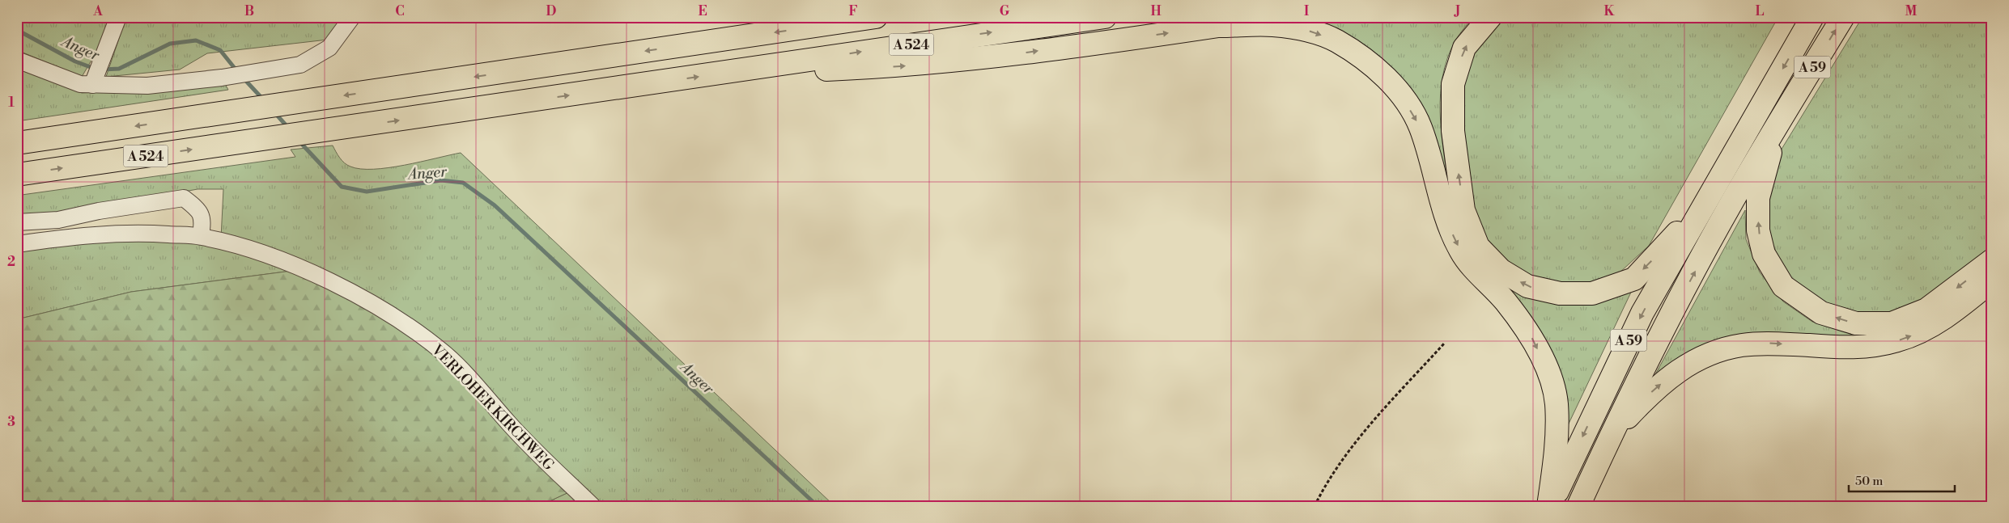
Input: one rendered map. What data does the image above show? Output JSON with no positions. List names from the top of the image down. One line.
{"streets":{"highway":["A 524","A 59"],"street":["VERLOHER KIRCHWEG"]},"water":["Anger"],"scale_bar":"50 m","grid":{"columns":["A","B","C","D","E","F","G","H","I","J","K","L","M"],"rows":["1","2","3"]}}
